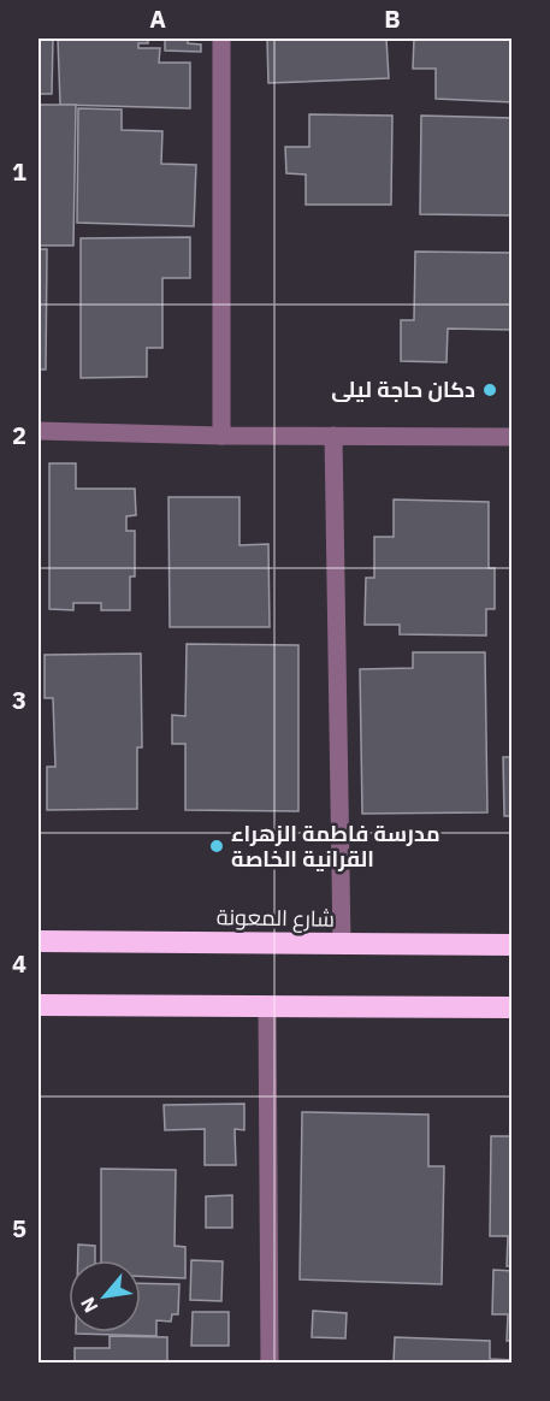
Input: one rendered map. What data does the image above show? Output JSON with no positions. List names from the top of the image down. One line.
{"streets":{"highway":["شارع المعونة"]},"places":["دكان حاجة ليلى","مدرسة فاطمة الزهراء القرانية الخاصة"],"north":"bottom left","grid":{"columns":["A","B"],"rows":["1","2","3","4","5"]}}
